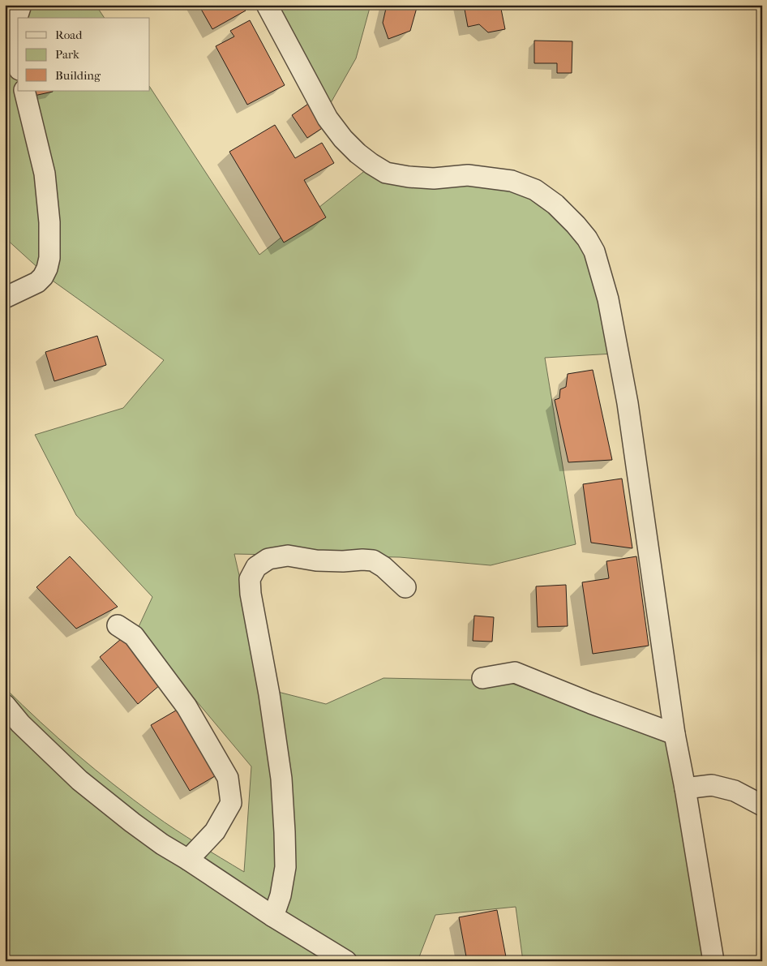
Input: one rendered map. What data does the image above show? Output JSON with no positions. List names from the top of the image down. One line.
{"legend":["Road","Park","Building"]}
